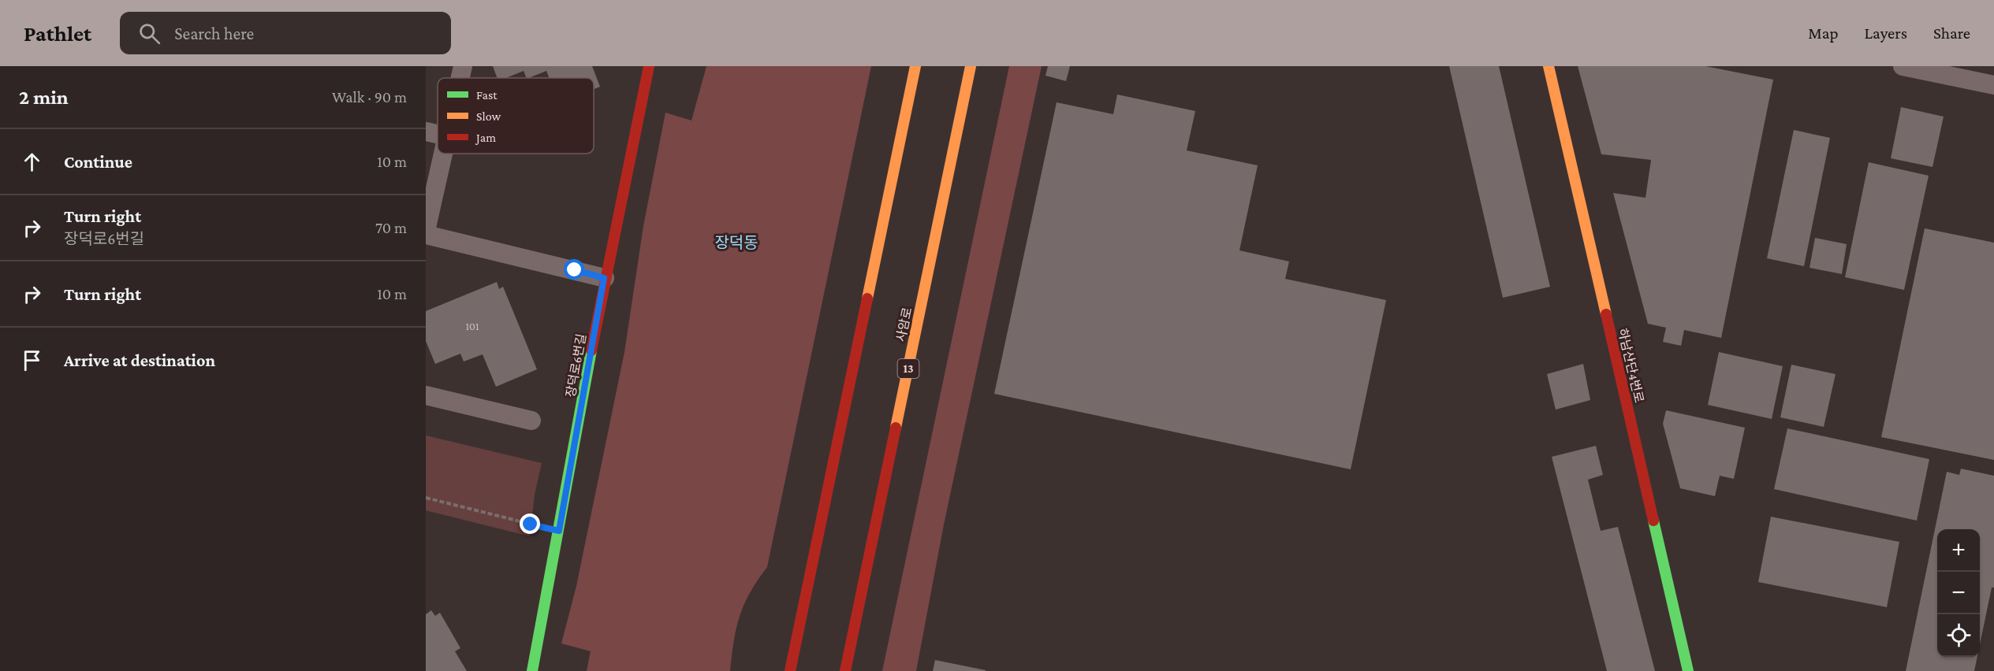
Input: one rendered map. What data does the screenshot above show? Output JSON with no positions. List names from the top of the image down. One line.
{"streets":{"street":["사암로","장덕로6번길","하남산단4번로","13"]},"districts":["장덕동"],"house_numbers":["101"],"legend":["Fast","Slow","Jam"],"page":{"header":"Pathlet","search":"Search here","nav":["Map","Layers","Share"],"heading":["2 min","Walk · 90 m"],"list":[["Continue","10 m"],["Turn right","장덕로6번길","70 m"],["Turn right","10 m"],"Arrive at destination"],"map_buttons":["+","−"]}}
